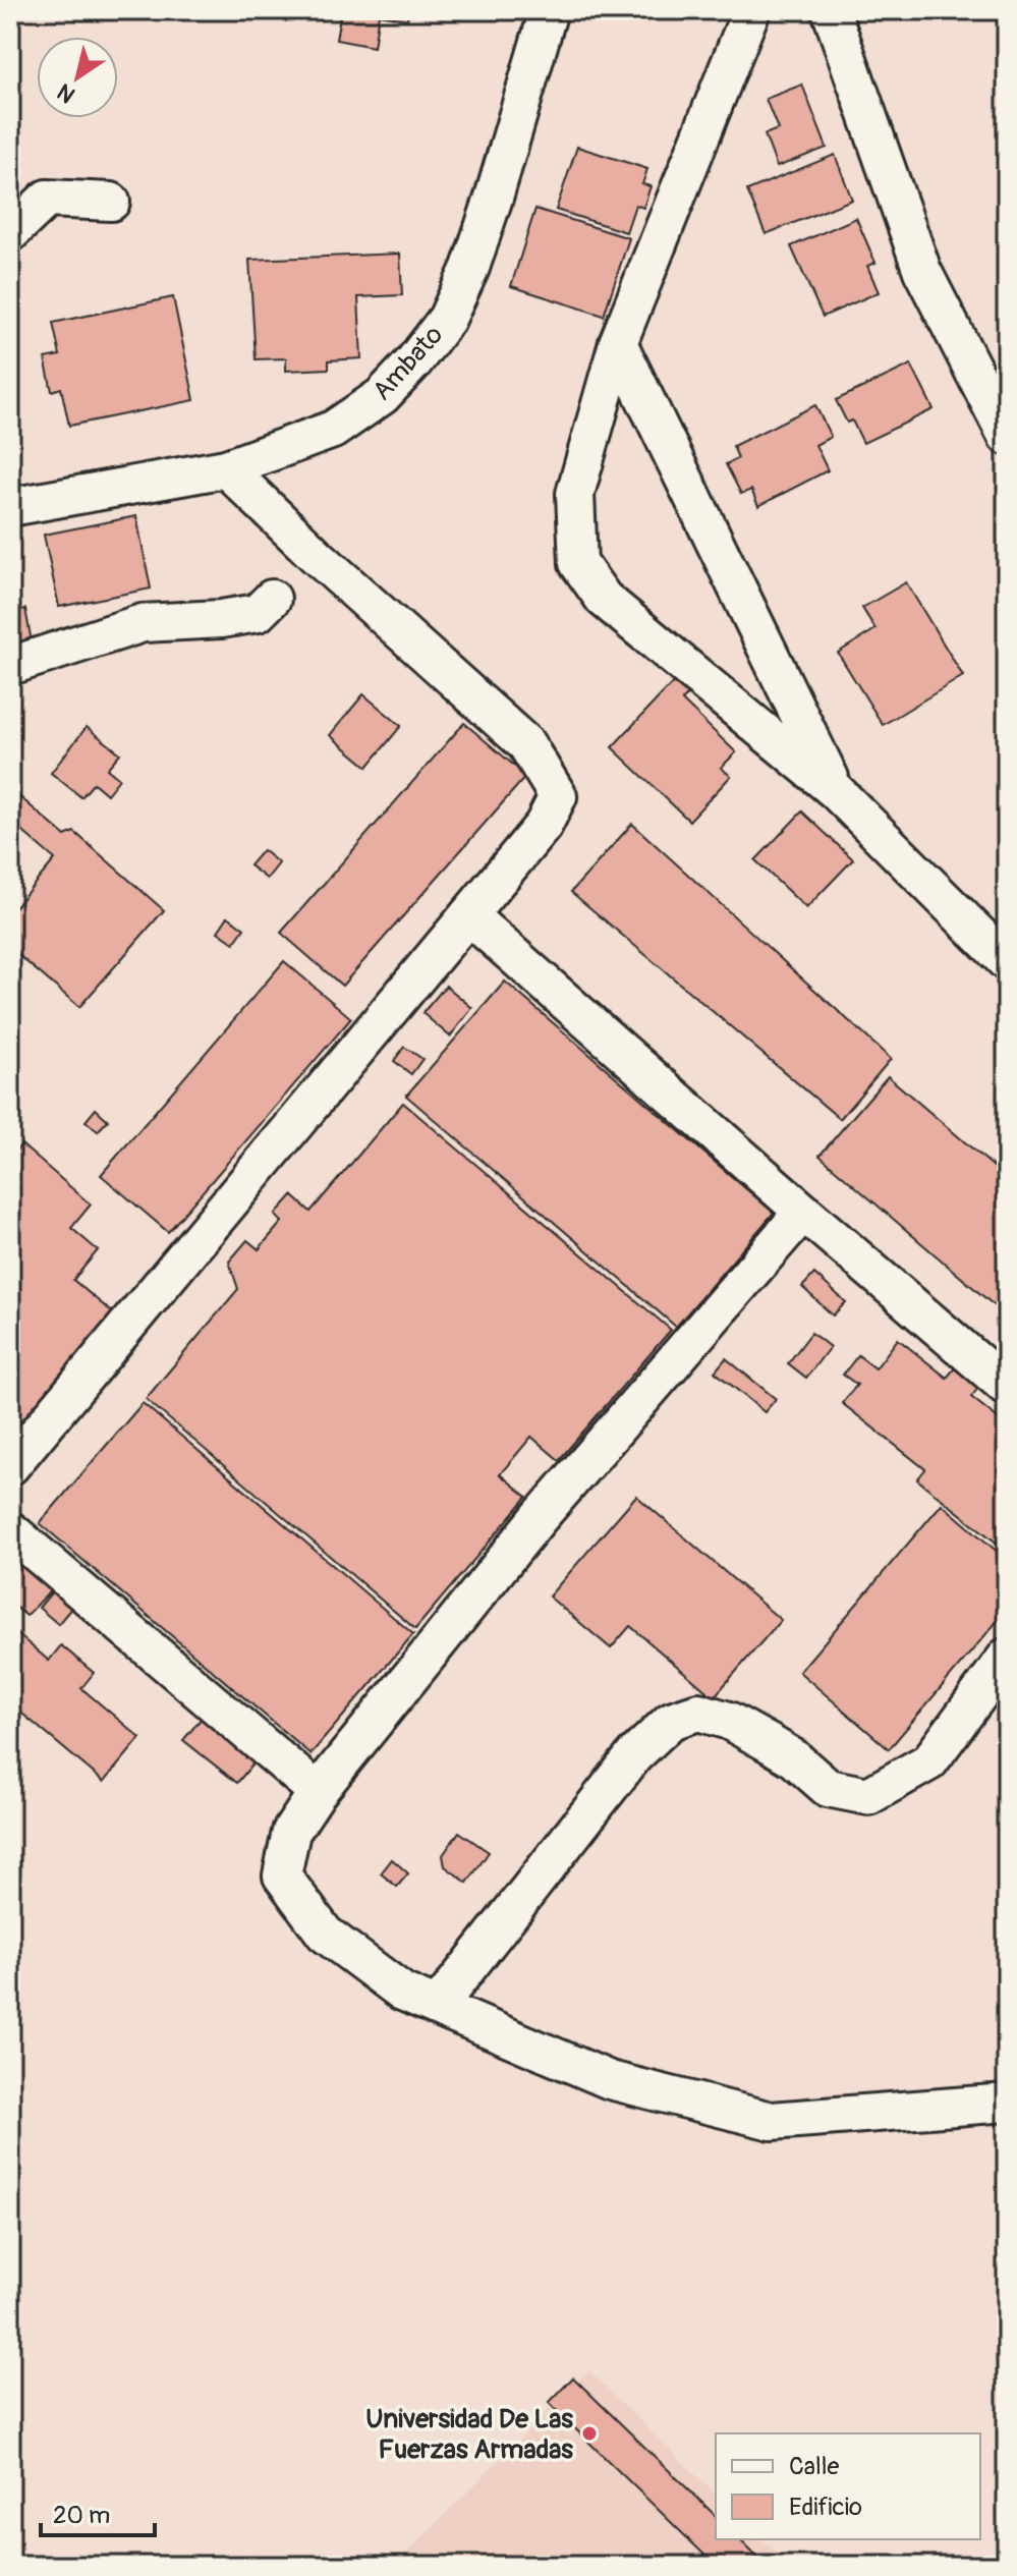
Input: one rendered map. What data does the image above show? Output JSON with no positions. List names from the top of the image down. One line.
{"streets":{"street":["Ambato"]},"places":["Universidad De Las Fuerzas Armadas"],"legend":["Calle","Edificio"],"scale_bar":"20 m","north":"bottom left"}
